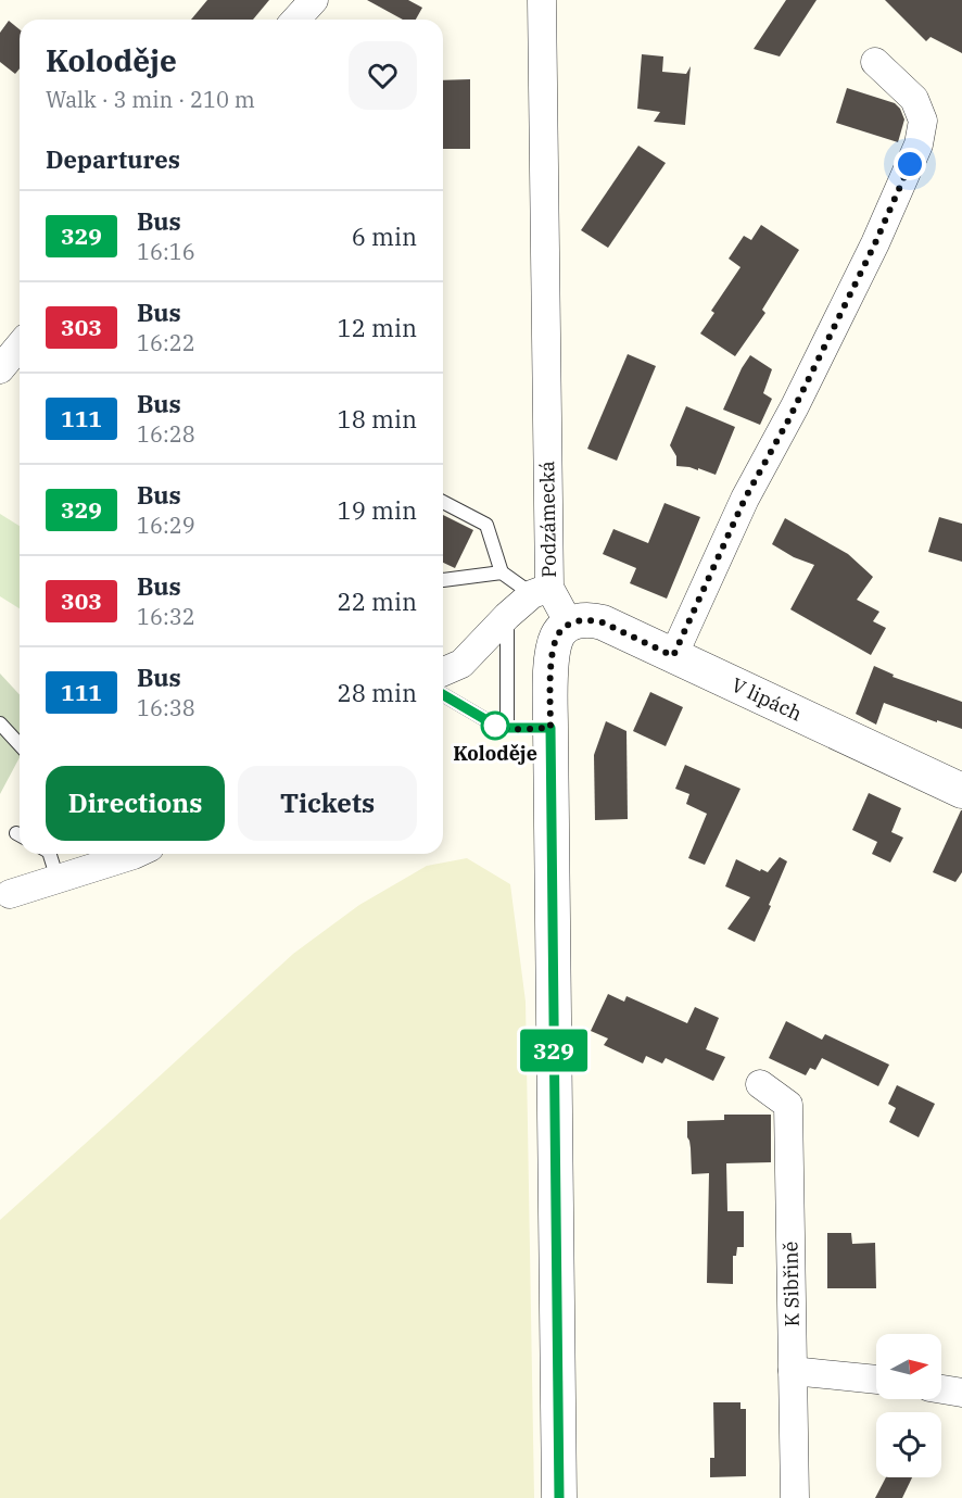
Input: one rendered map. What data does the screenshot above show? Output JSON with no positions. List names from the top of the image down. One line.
{"streets":{"street":["Podzámecká","V lipách","K Sibřině"]},"crossings":[["Podzámecká","V lipách"]],"places":["Koloděje"],"lines":["bus line 329"],"north":"right","page":{"on_map":"329","heading":[["Koloděje","Walk · 3 min · 210 m"],"Departures"],"list":[{"mark":"329","name":"Bus","note":"16:16","value":"6 min"},{"mark":"303","name":"Bus","note":"16:22","value":"12 min"},{"mark":"111","name":"Bus","note":"16:28","value":"18 min"},{"mark":"329","name":"Bus","note":"16:29","value":"19 min"},{"mark":"303","name":"Bus","note":"16:32","value":"22 min"},{"mark":"111","name":"Bus","note":"16:38","value":"28 min"}],"buttons":["Directions","Tickets"]}}
